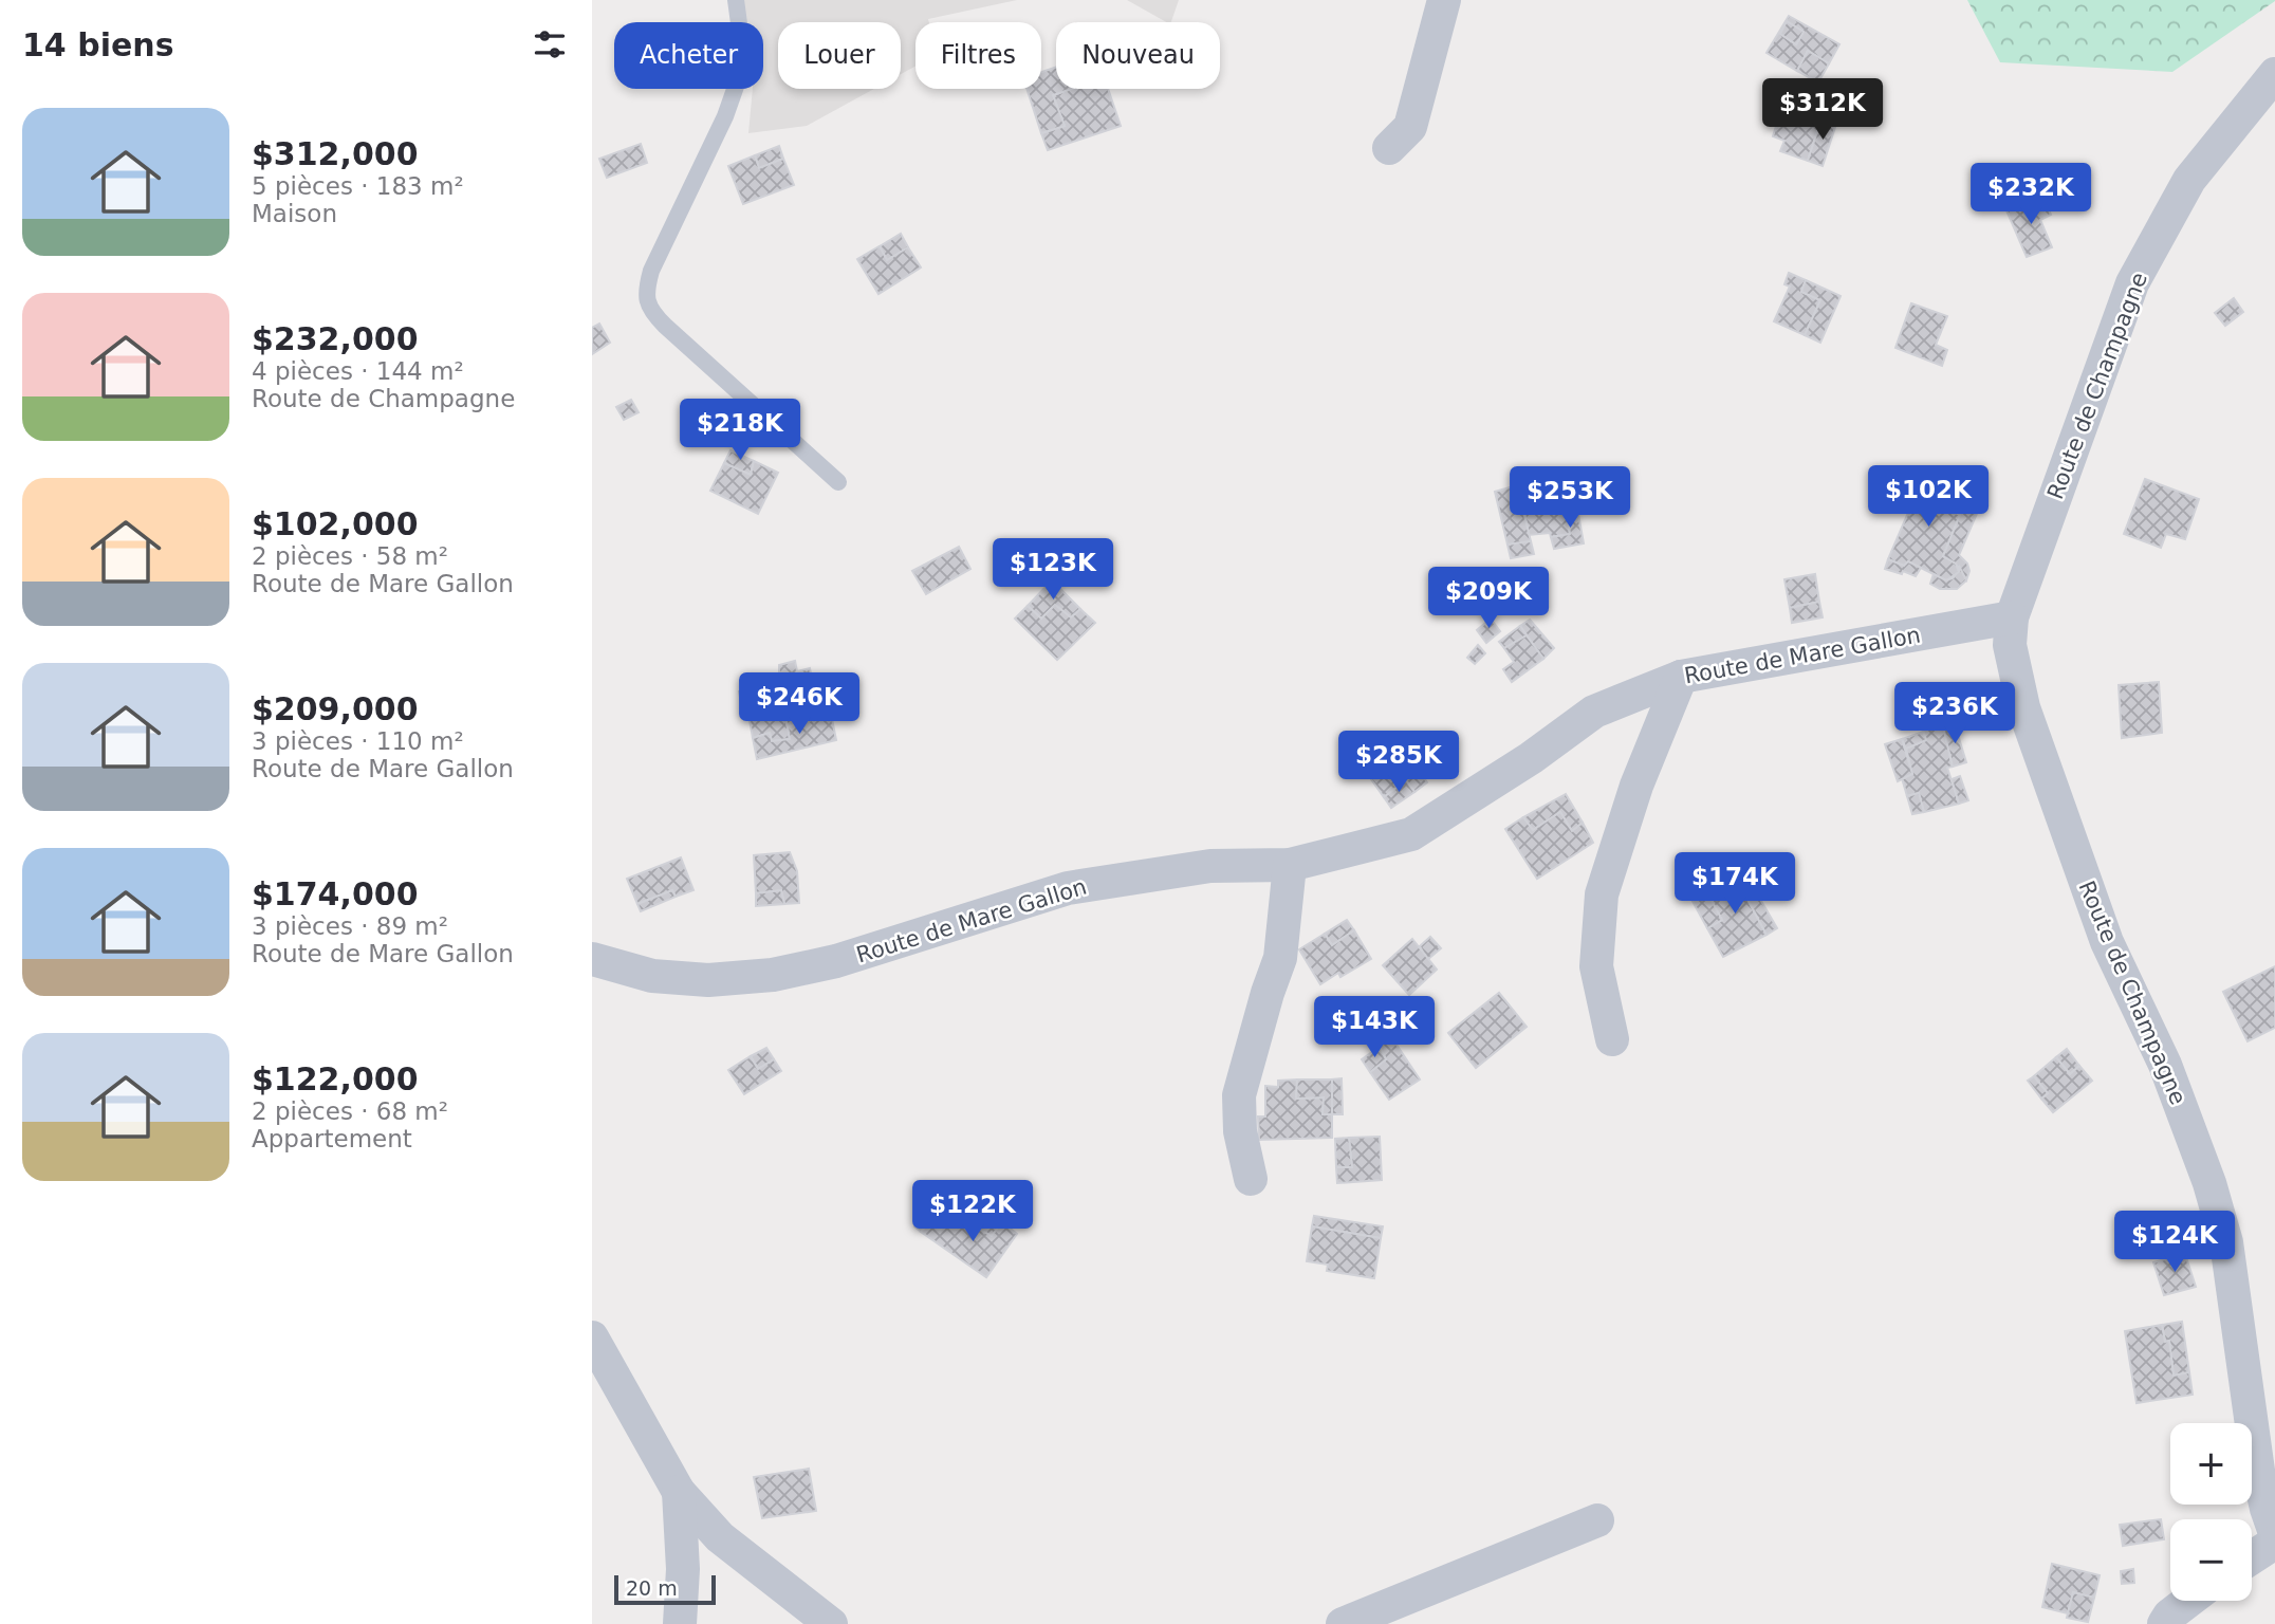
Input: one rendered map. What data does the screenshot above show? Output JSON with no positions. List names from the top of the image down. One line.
{"streets":{"street":["Route de Champagne","Route de Mare Gallon"]},"crossings":[["Route de Champagne","Route de Mare Gallon"]],"scale_bar":"20 m","page":{"heading":"14 biens","chip":["Acheter","Louer","Filtres","Nouveau"],"price":["$312K","$232K","$218K","$102K","$253K","$123K","$209K","$246K","$236K","$285K","$174K","$143K","$122K","$124K"],"list":[{"name":"$312,000","note":"5 pièces · 183 m² · Maison"},{"name":"$232,000","note":"4 pièces · 144 m² · Route de Champagne"},{"name":"$102,000","note":"2 pièces · 58 m² · Route de Mare Gallon"},{"name":"$209,000","note":"3 pièces · 110 m² · Route de Mare Gallon"},{"name":"$174,000","note":"3 pièces · 89 m² · Route de Mare Gallon"},{"name":"$122,000","note":"2 pièces · 68 m² · Appartement"}],"map_buttons":["+","−"],"scale":"20 m"}}
